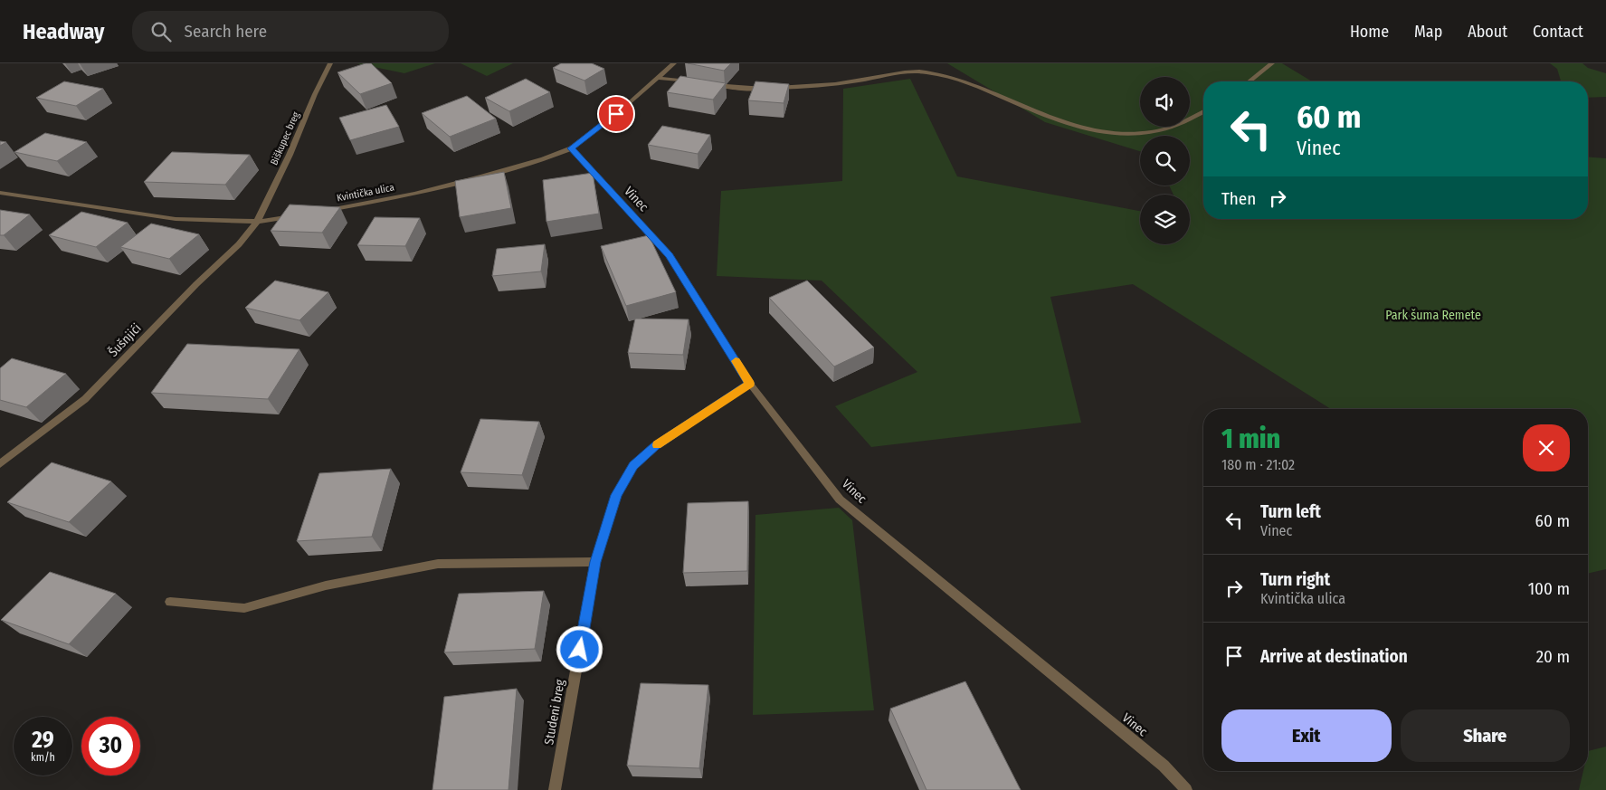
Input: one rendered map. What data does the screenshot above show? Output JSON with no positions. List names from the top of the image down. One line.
{"streets":{"street":["Biškupec breg","Kvintička ulica","Vinec","Šušnjići","Studeni breg"]},"crossings":[["Biškupec breg","Šušnjići"],["Kvintička ulica","Vinec"],["Vinec","Studeni breg"]],"parks":["Park šuma Remete"],"page":{"header":"Headway","search":"Search here","nav":["Home","Map","About","Contact"],"turn":["60 m","Vinec"],"then":"Then","heading":["1 min","180 m · 21:02"],"list":[{"name":"Turn left","note":"Vinec","value":"60 m"},{"name":"Turn right","note":"Kvintička ulica","value":"100 m"},{"name":"Arrive at destination","value":"20 m"}],"buttons":["Exit","Share"],"speed":"29 km/h","limit":"30"}}
